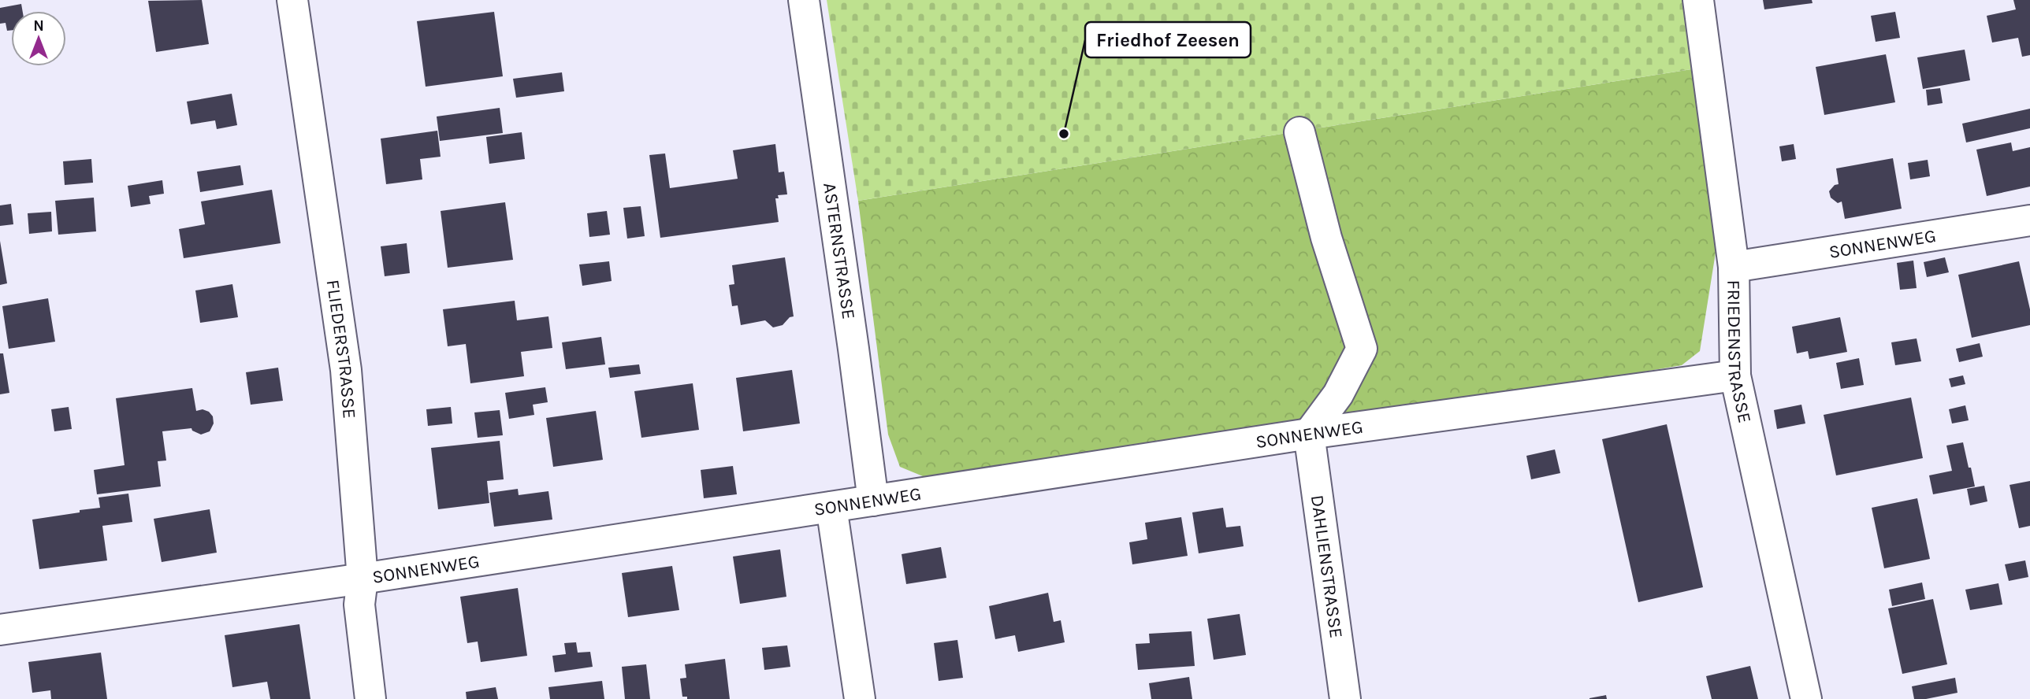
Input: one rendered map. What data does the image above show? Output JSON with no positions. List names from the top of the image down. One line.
{"streets":{"street":["SONNENWEG","ASTERNSTRASSE","FLIEDERSTRASSE","FRIEDENSTRASSE","DAHLIENSTRASSE"]},"crossings":[["SONNENWEG","ASTERNSTRASSE"],["SONNENWEG","FLIEDERSTRASSE"],["SONNENWEG","FRIEDENSTRASSE"],["SONNENWEG","DAHLIENSTRASSE"]],"places":["Friedhof Zeesen"],"north":"top"}
